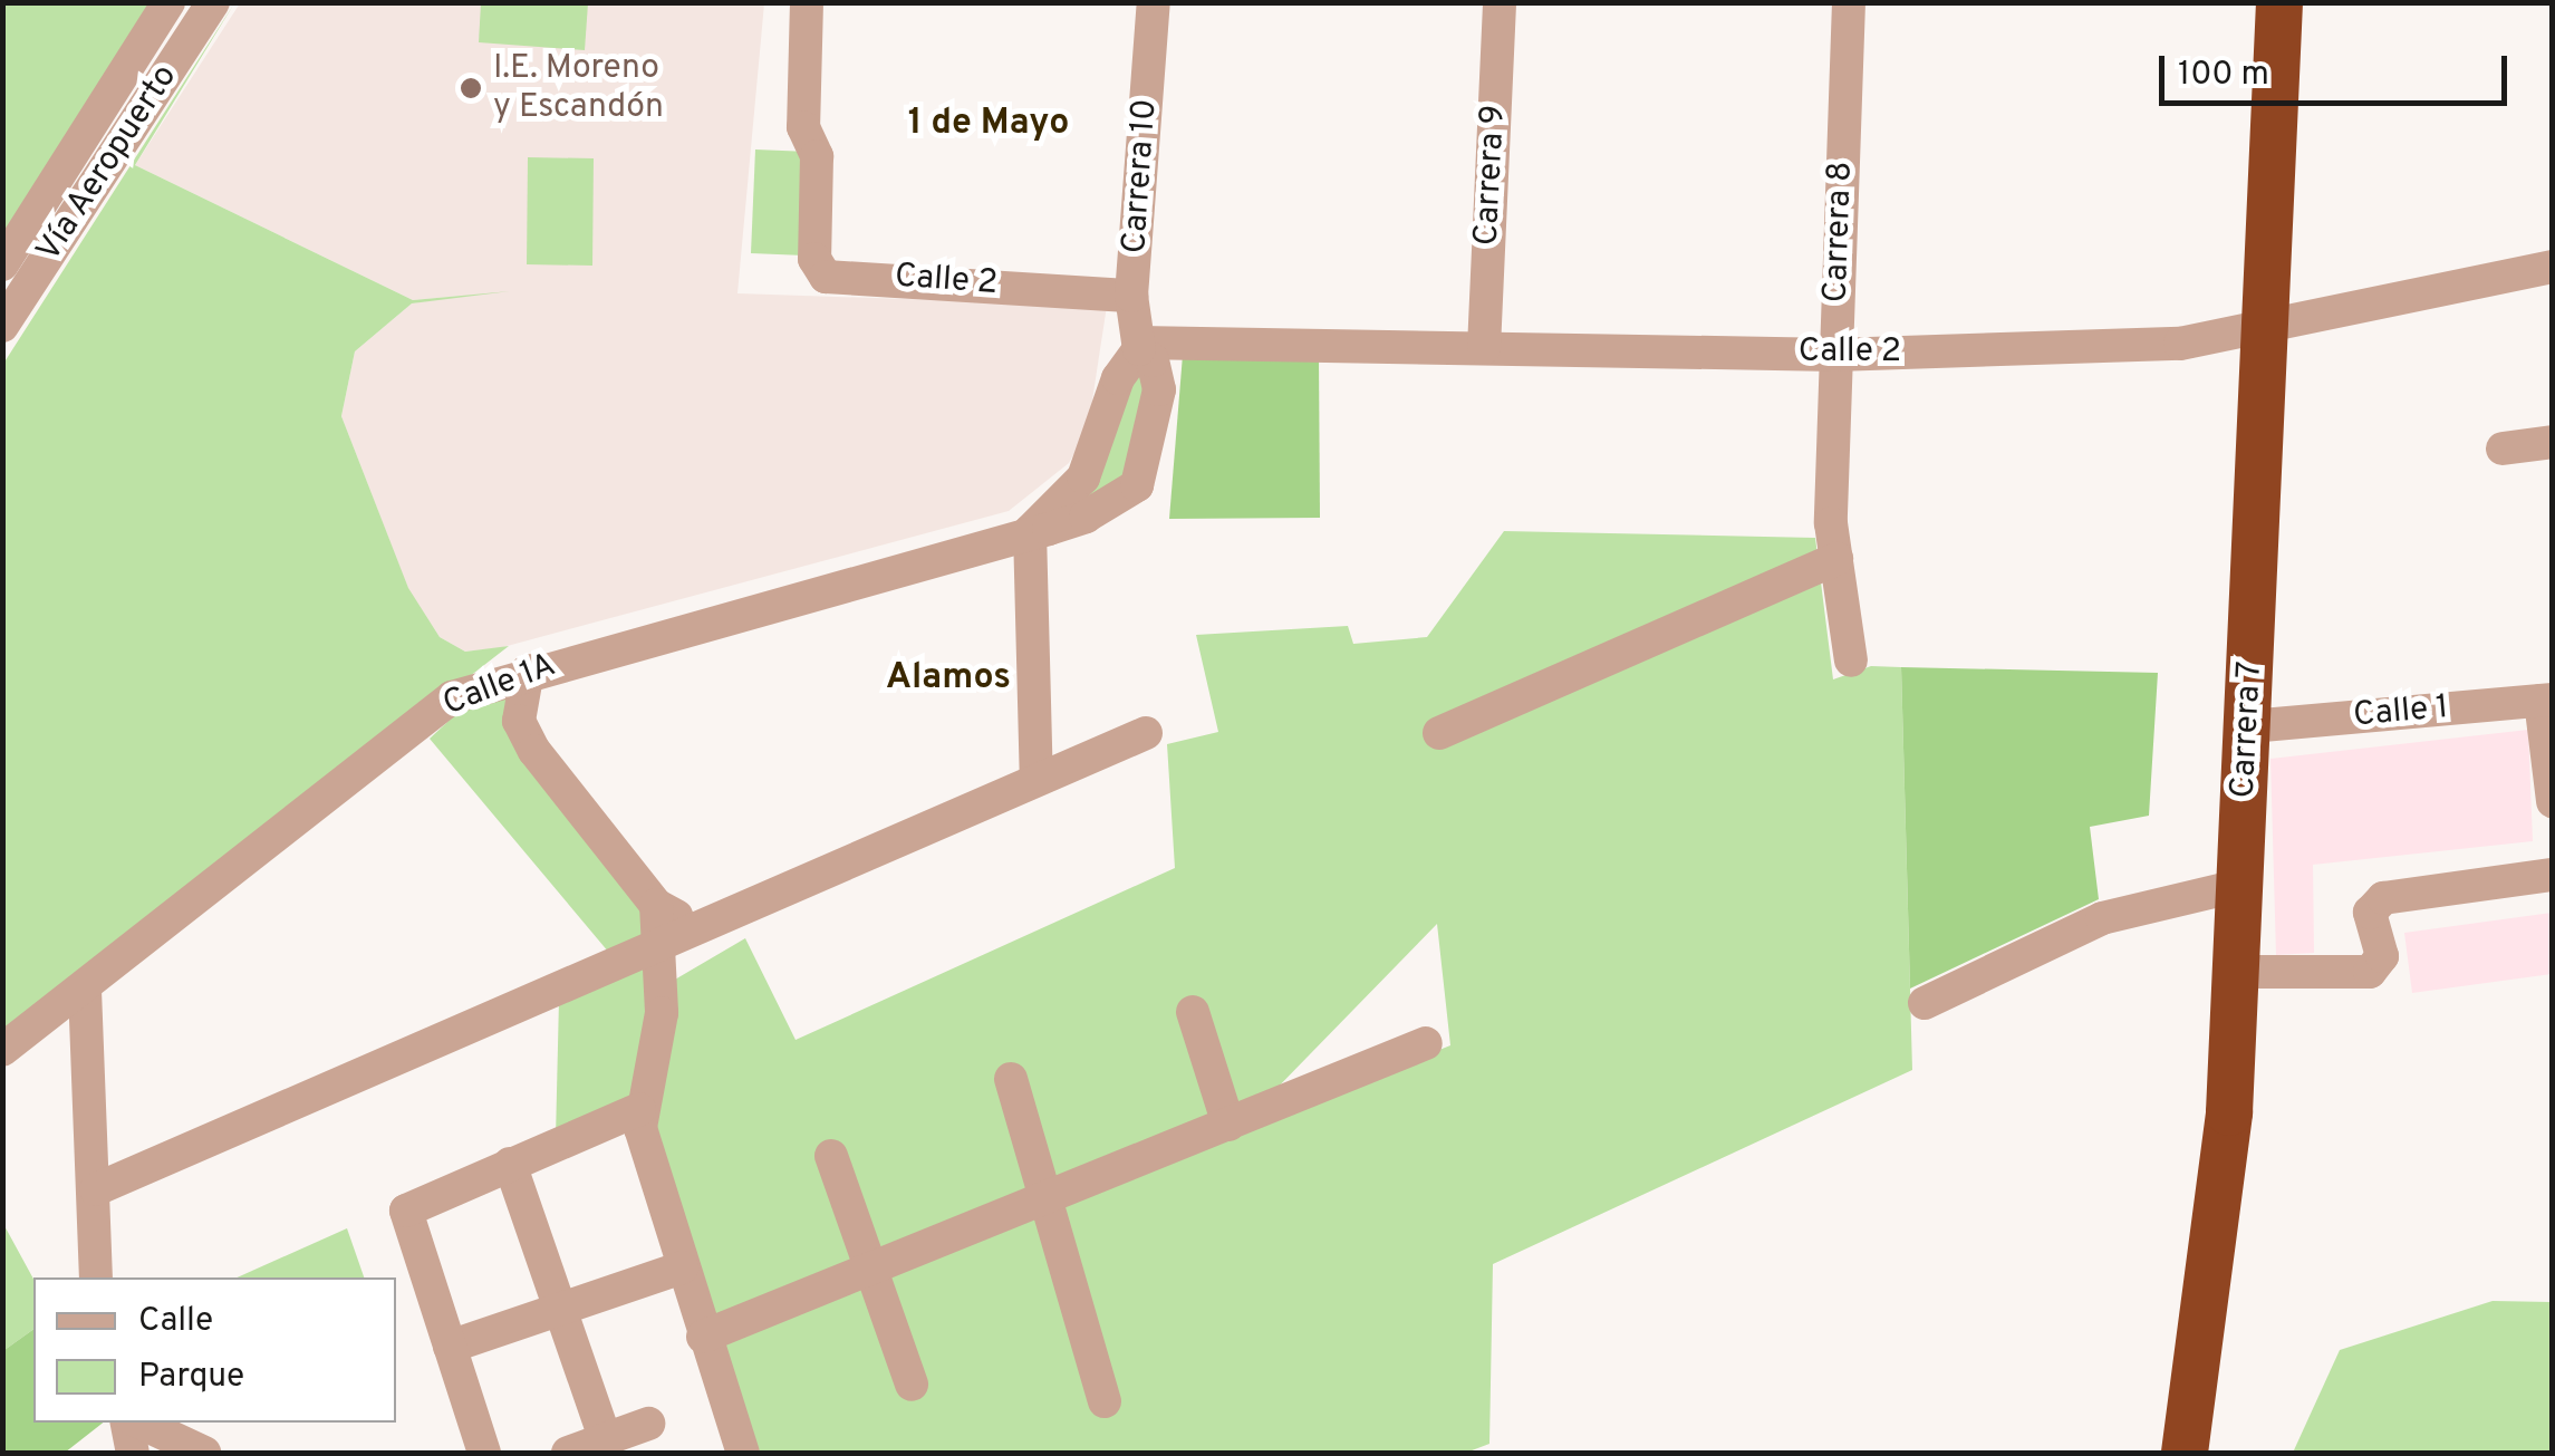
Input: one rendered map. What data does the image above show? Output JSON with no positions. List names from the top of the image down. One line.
{"streets":{"highway":["Carrera 7"],"street":["Vía Aeropuerto","Carrera 9","Carrera 10","Carrera 8","Calle 2","Calle 1A","Calle 1"]},"crossings":[["Carrera 9","Calle 2"],["Carrera 10","Calle 2"],["Carrera 10","Calle 1A"],["Carrera 8","Calle 2"],["Calle 2","Carrera 7"],["Calle 1","Carrera 7"]],"districts":["1 de Mayo","Alamos"],"places":["I.E. Moreno y Escandón"],"legend":["Calle","Parque"],"scale_bar":"100 m"}
